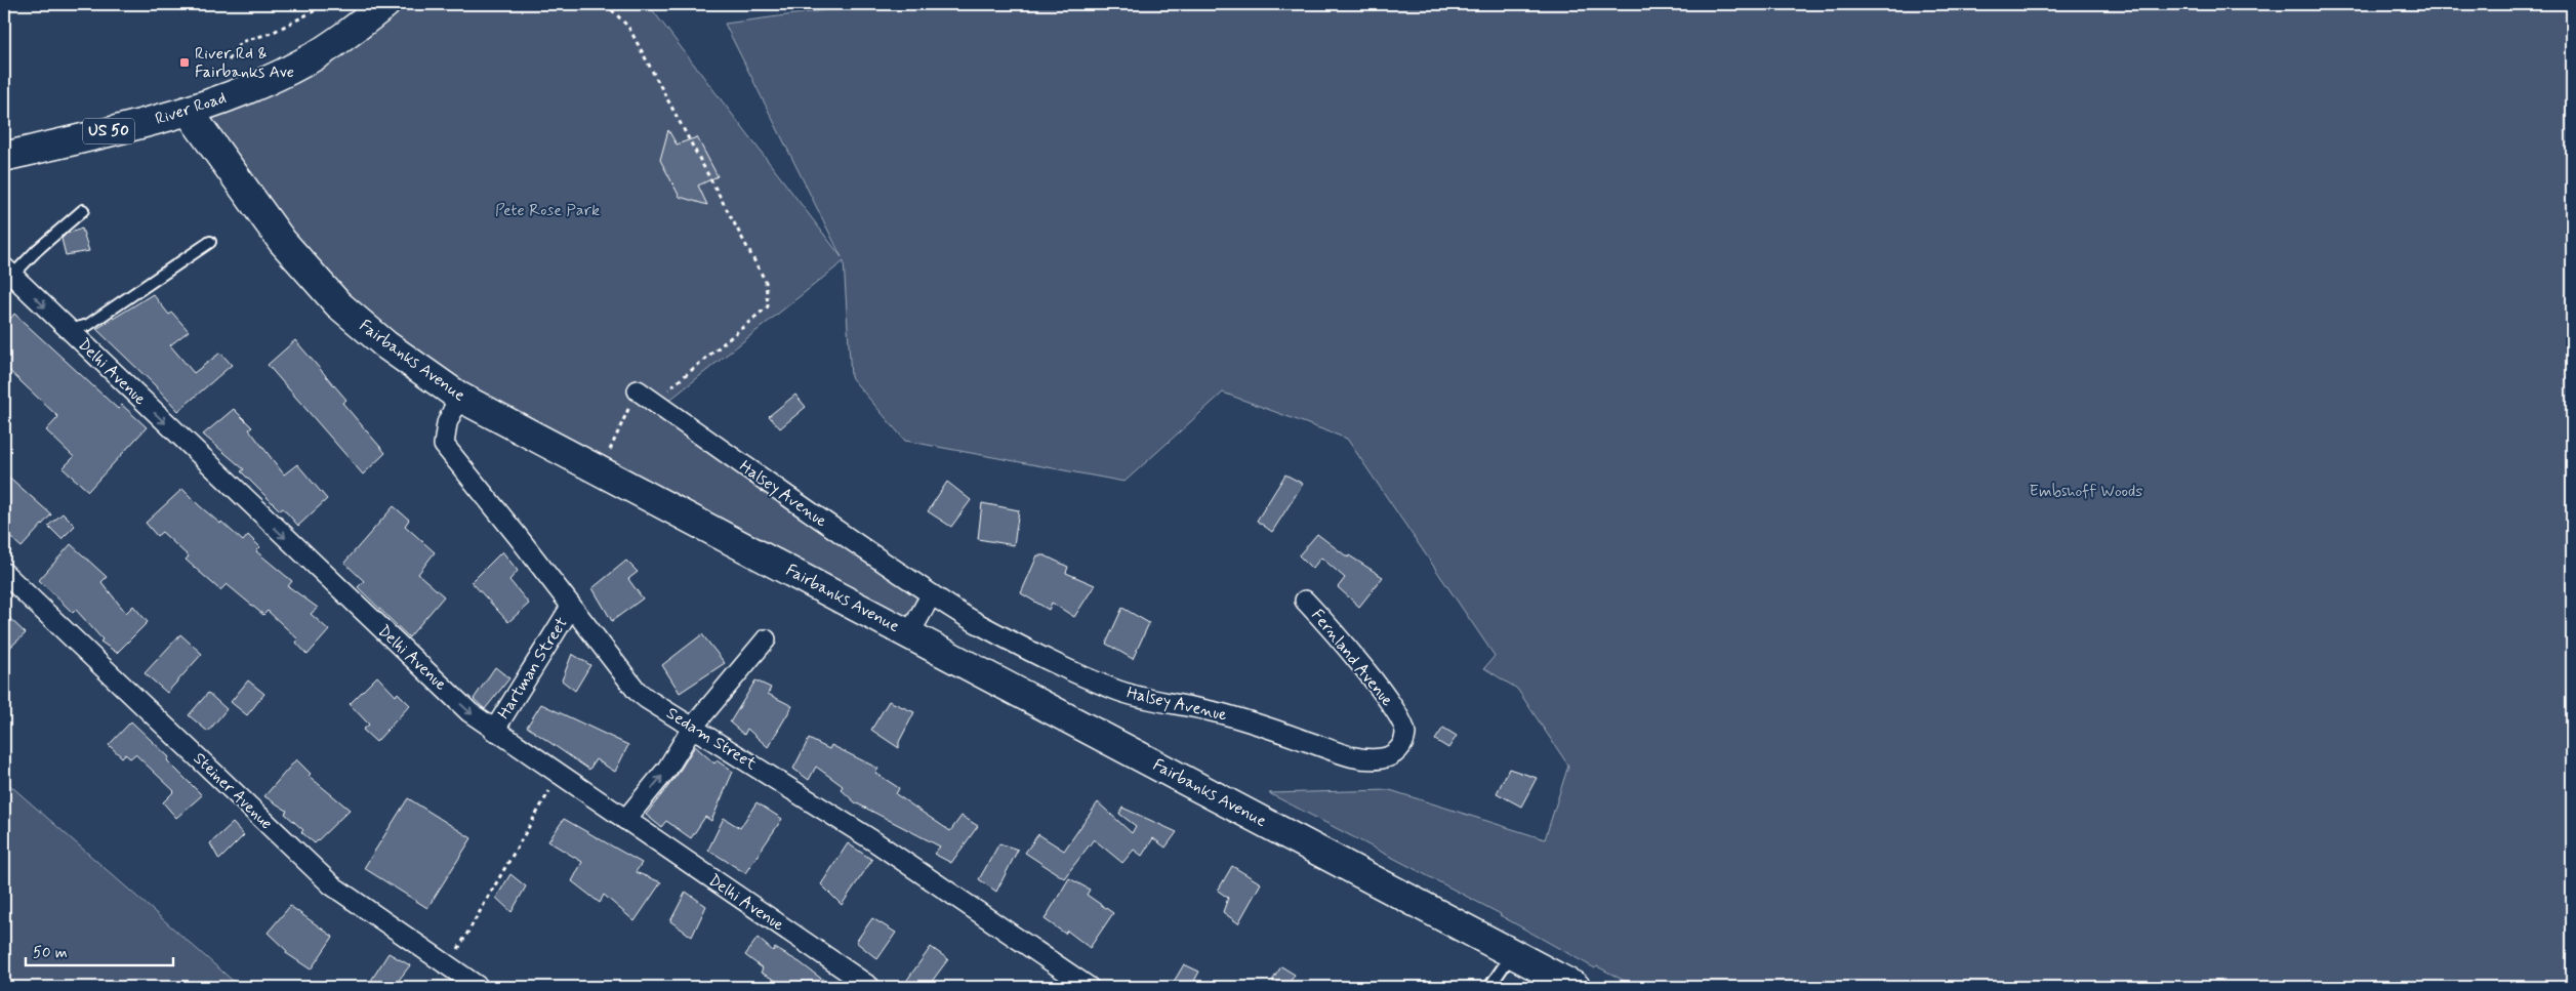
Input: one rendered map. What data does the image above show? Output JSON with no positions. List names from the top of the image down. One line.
{"streets":{"street":["River Road","US 50","Fairbanks Avenue","Delhi Avenue","Halsey Avenue","Fernland Avenue","Hartman Street","Sedam Street","Steiner Avenue"]},"crossings":[["River Road","Fairbanks Avenue"],["Fairbanks Avenue","Sedam Street"],["Delhi Avenue","Hartman Street"],["Halsey Avenue","Fernland Avenue"],["Hartman Street","Sedam Street"]],"one_way":["Delhi Avenue"],"parks":["Pete Rose Park","Embshoff Woods"],"places":{"transit":["River Rd & Fairbanks Ave"]},"scale_bar":"50 m"}
